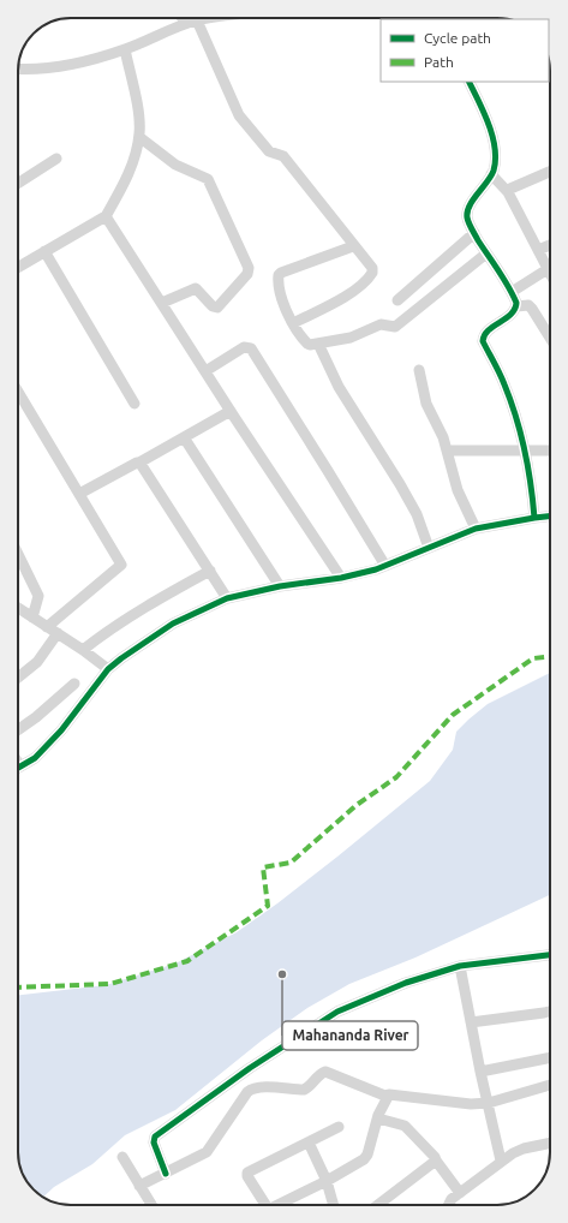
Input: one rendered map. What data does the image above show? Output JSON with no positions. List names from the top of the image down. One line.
{"places":["Mahananda River"],"legend":["Cycle path","Path"]}
